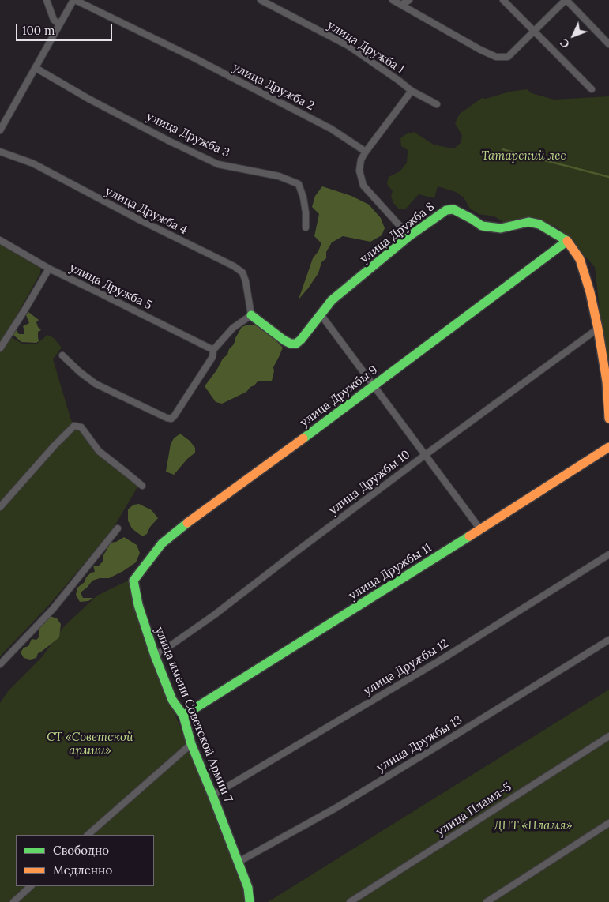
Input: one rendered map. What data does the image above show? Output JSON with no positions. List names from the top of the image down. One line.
{"streets":{"street":["улица Дружба 1","улица Дружба 2","улица Дружба 3","улица Дружба 4","улица Дружба 8","улица Дружба 5","улица Дружбы 9","улица Дружбы 10","улица Дружбы 11","улица Дружбы 12","улица имени Советской Армии 7","улица Дружбы 13","улица Пламя-5"]},"crossings":[["улица Дружба 4","улица Дружба 8"],["улица Дружба 8","улица Дружбы 9"],["улица Дружба 8","улица Дружбы 10"],["улица Дружбы 9","улица имени Советской Армии 7"],["улица Дружбы 10","улица имени Советской Армии 7"],["улица Дружбы 11","улица имени Советской Армии 7"],["улица Дружбы 12","улица имени Советской Армии 7"],["улица имени Советской Армии 7","улица Дружбы 13"]],"parks":["Татарский лес","СТ «Советской армии»","ДНТ «Пламя»"],"legend":["Свободно","Медленно"],"scale_bar":"100 m","north":"bottom left"}
